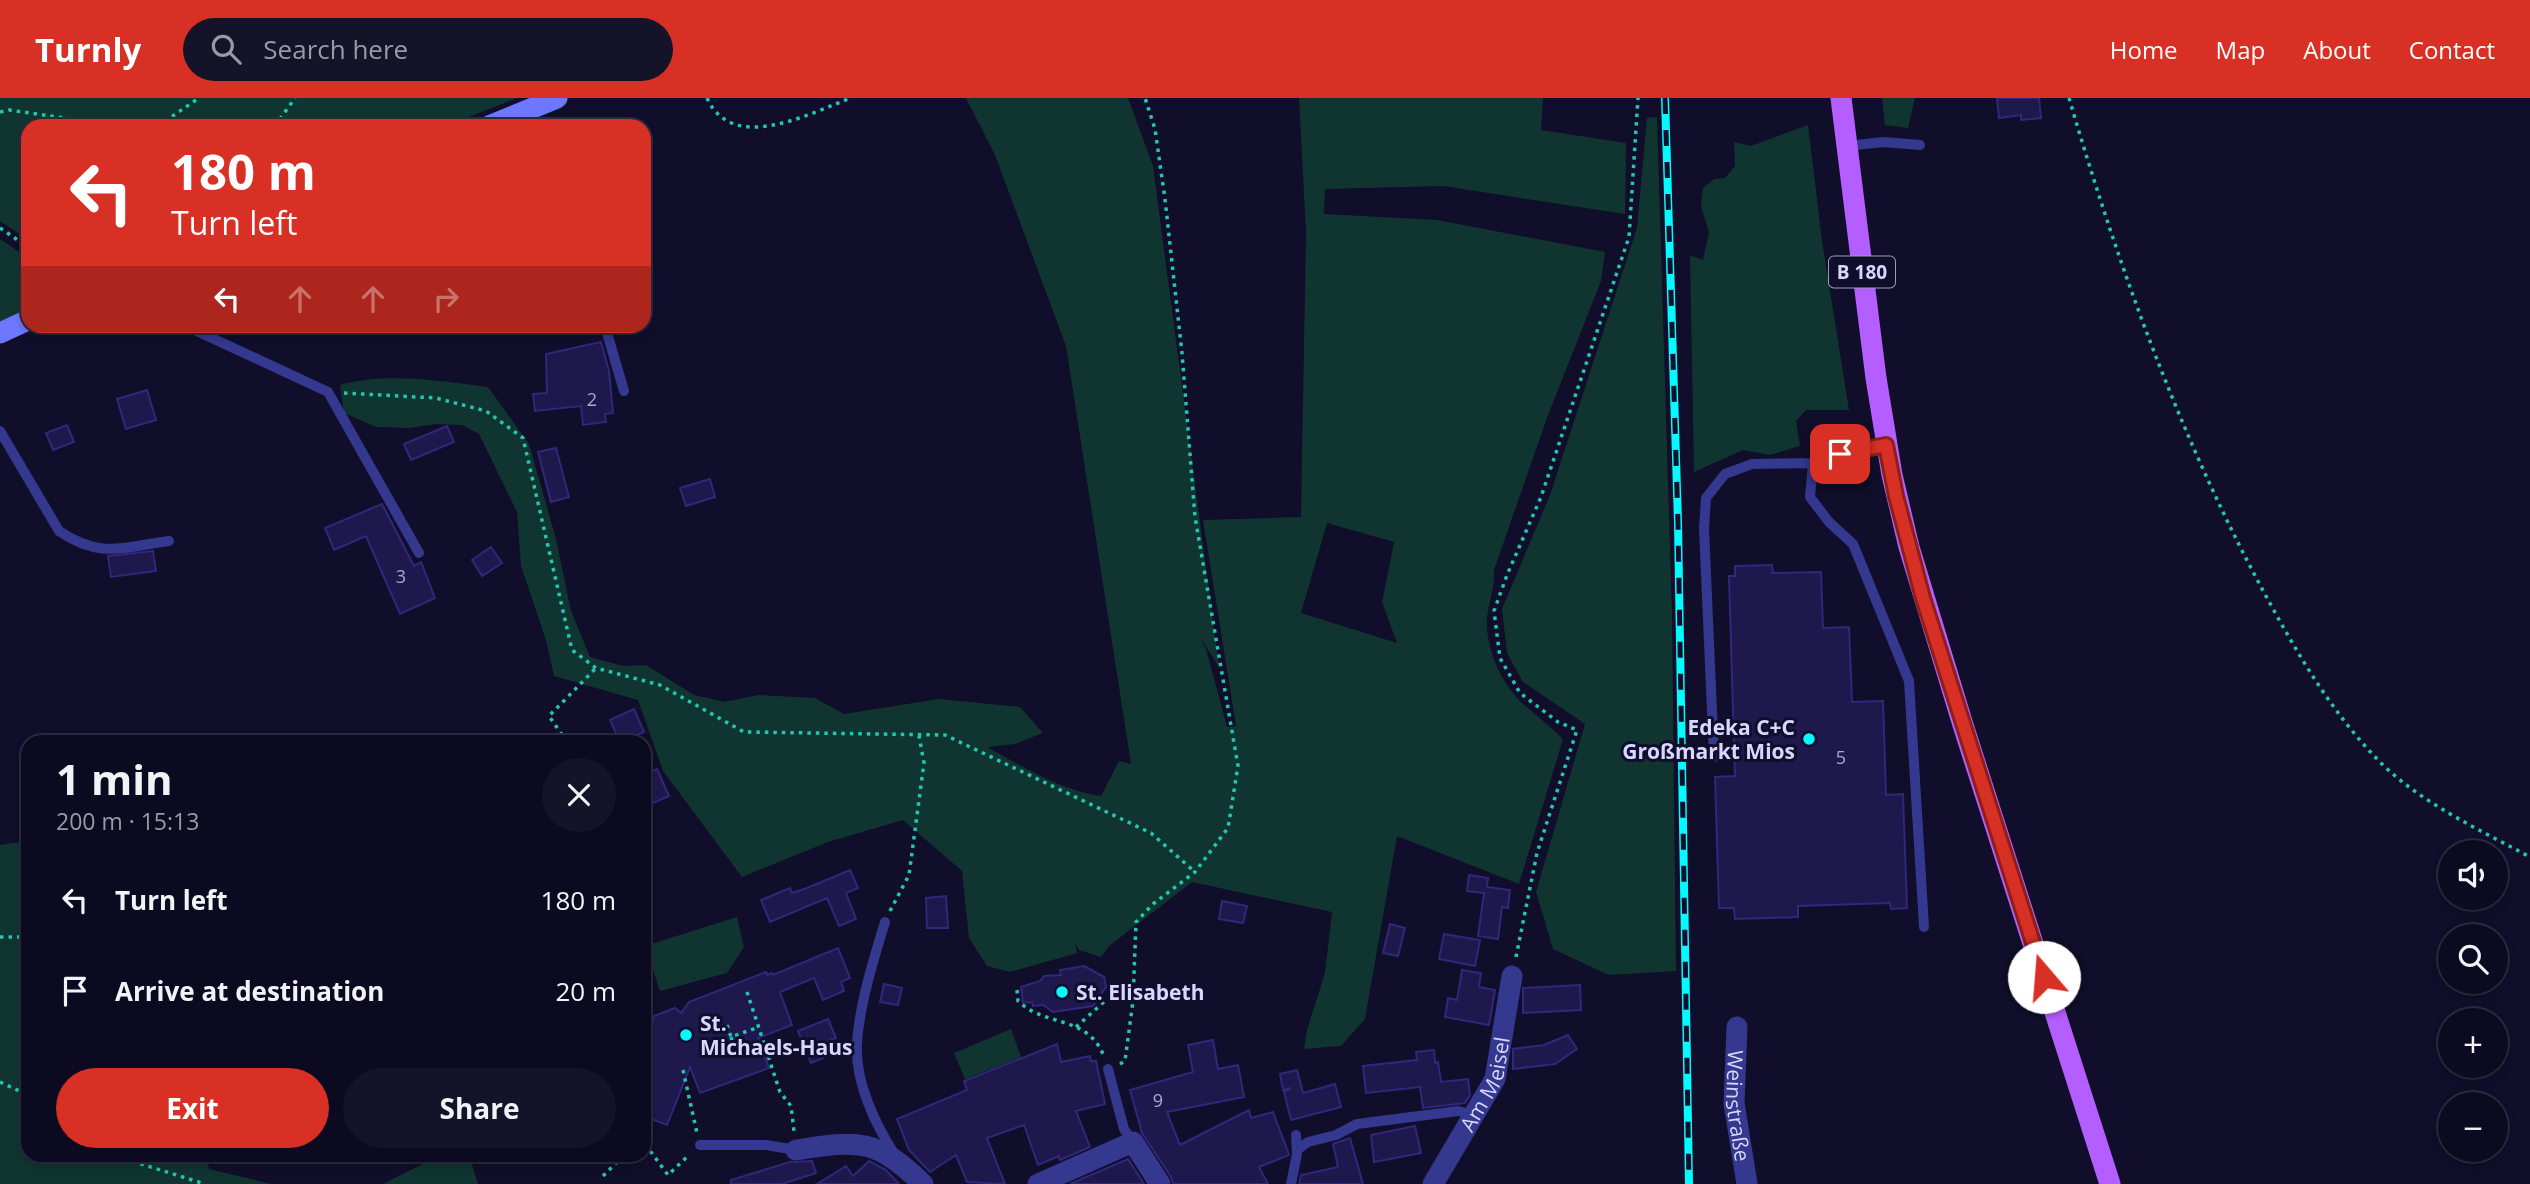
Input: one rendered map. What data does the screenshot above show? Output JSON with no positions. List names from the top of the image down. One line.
{"streets":{"main road":["B 180"],"street":["Am Meisel","Weinstraße"]},"places":["Edeka C+C Großmarkt Mios","St. Elisabeth","St. Michaels-Haus"],"house_numbers":["2","3","5","9"],"page":{"header":"Turnly","search":"Search here","nav":["Home","Map","About","Contact"],"turn":["180 m","Turn left"],"heading":["1 min","200 m · 15:13"],"map_buttons":["+","−"],"list":[{"name":"Turn left","value":"180 m"},{"name":"Arrive at destination","value":"20 m"}],"buttons":["Exit","Share"]}}
